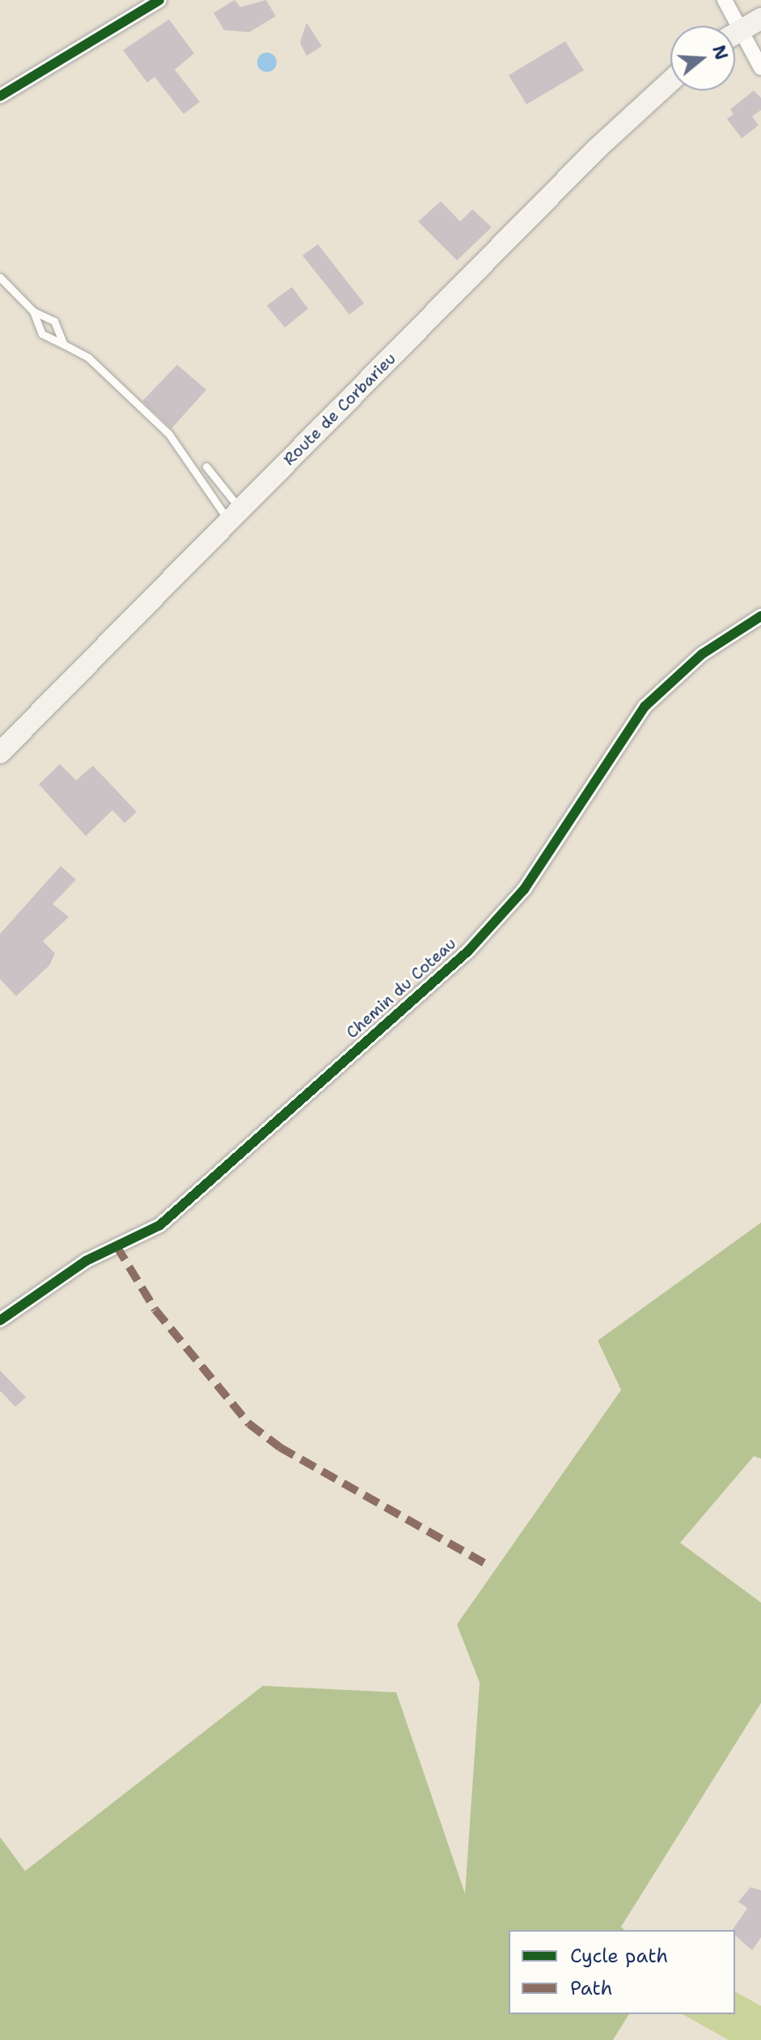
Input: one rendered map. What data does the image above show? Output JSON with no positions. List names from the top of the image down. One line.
{"streets":{"main road":["Route de Corbarieu"],"street":["Chemin du Coteau"]},"legend":["Cycle path","Path"],"north":"right"}
